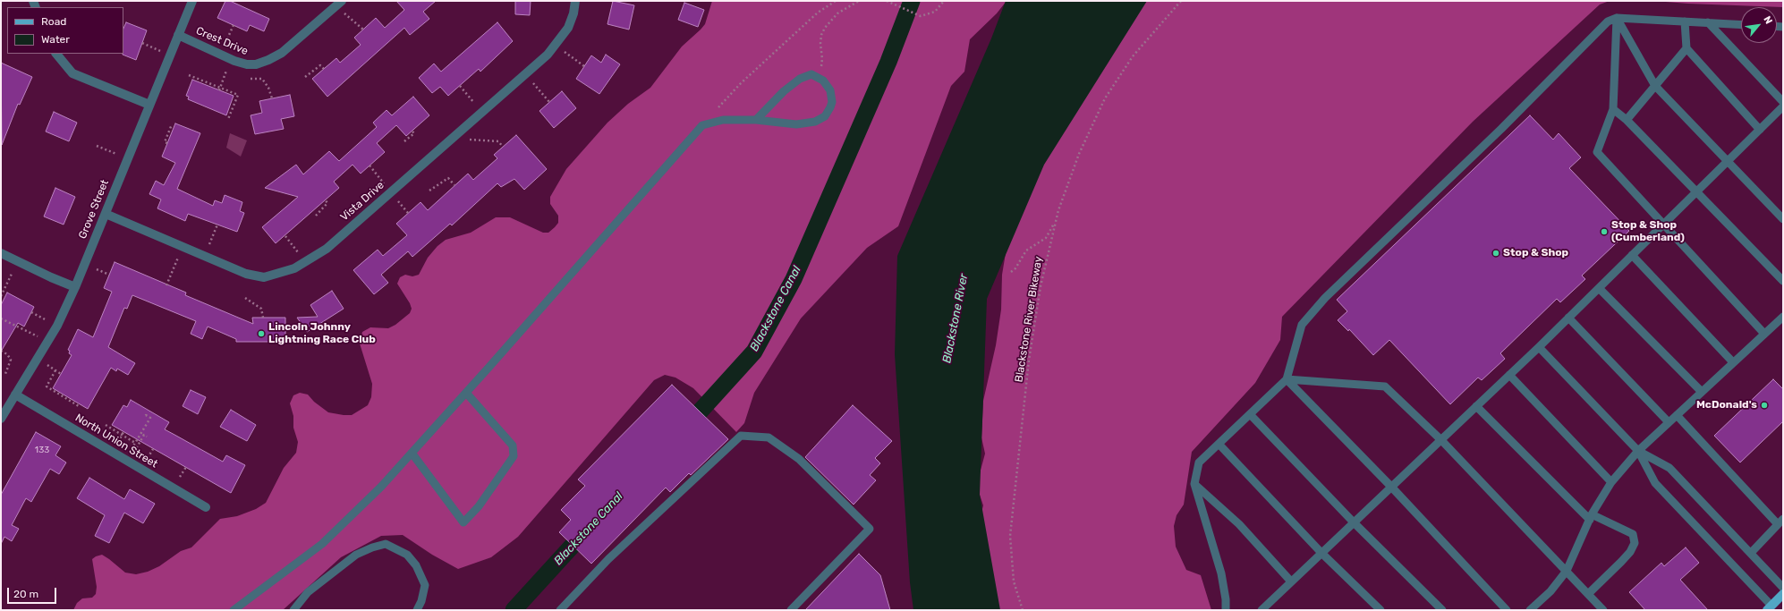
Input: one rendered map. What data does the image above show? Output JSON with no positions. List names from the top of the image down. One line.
{"streets":{"street":["Crest Drive","Vista Drive","Grove Street","North Union Street"],"path":["Blackstone River Bikeway"]},"crossings":[["Crest Drive","Grove Street"],["Vista Drive","Grove Street"],["Grove Street","North Union Street"]],"water":["Blackstone Canal","Blackstone River"],"places":["Stop & Shop (Cumberland)","Stop & Shop","Lincoln Johnny Lightning Race Club","McDonald's"],"house_numbers":["133"],"legend":["Road","Water"],"scale_bar":"20 m","north":"top right"}
